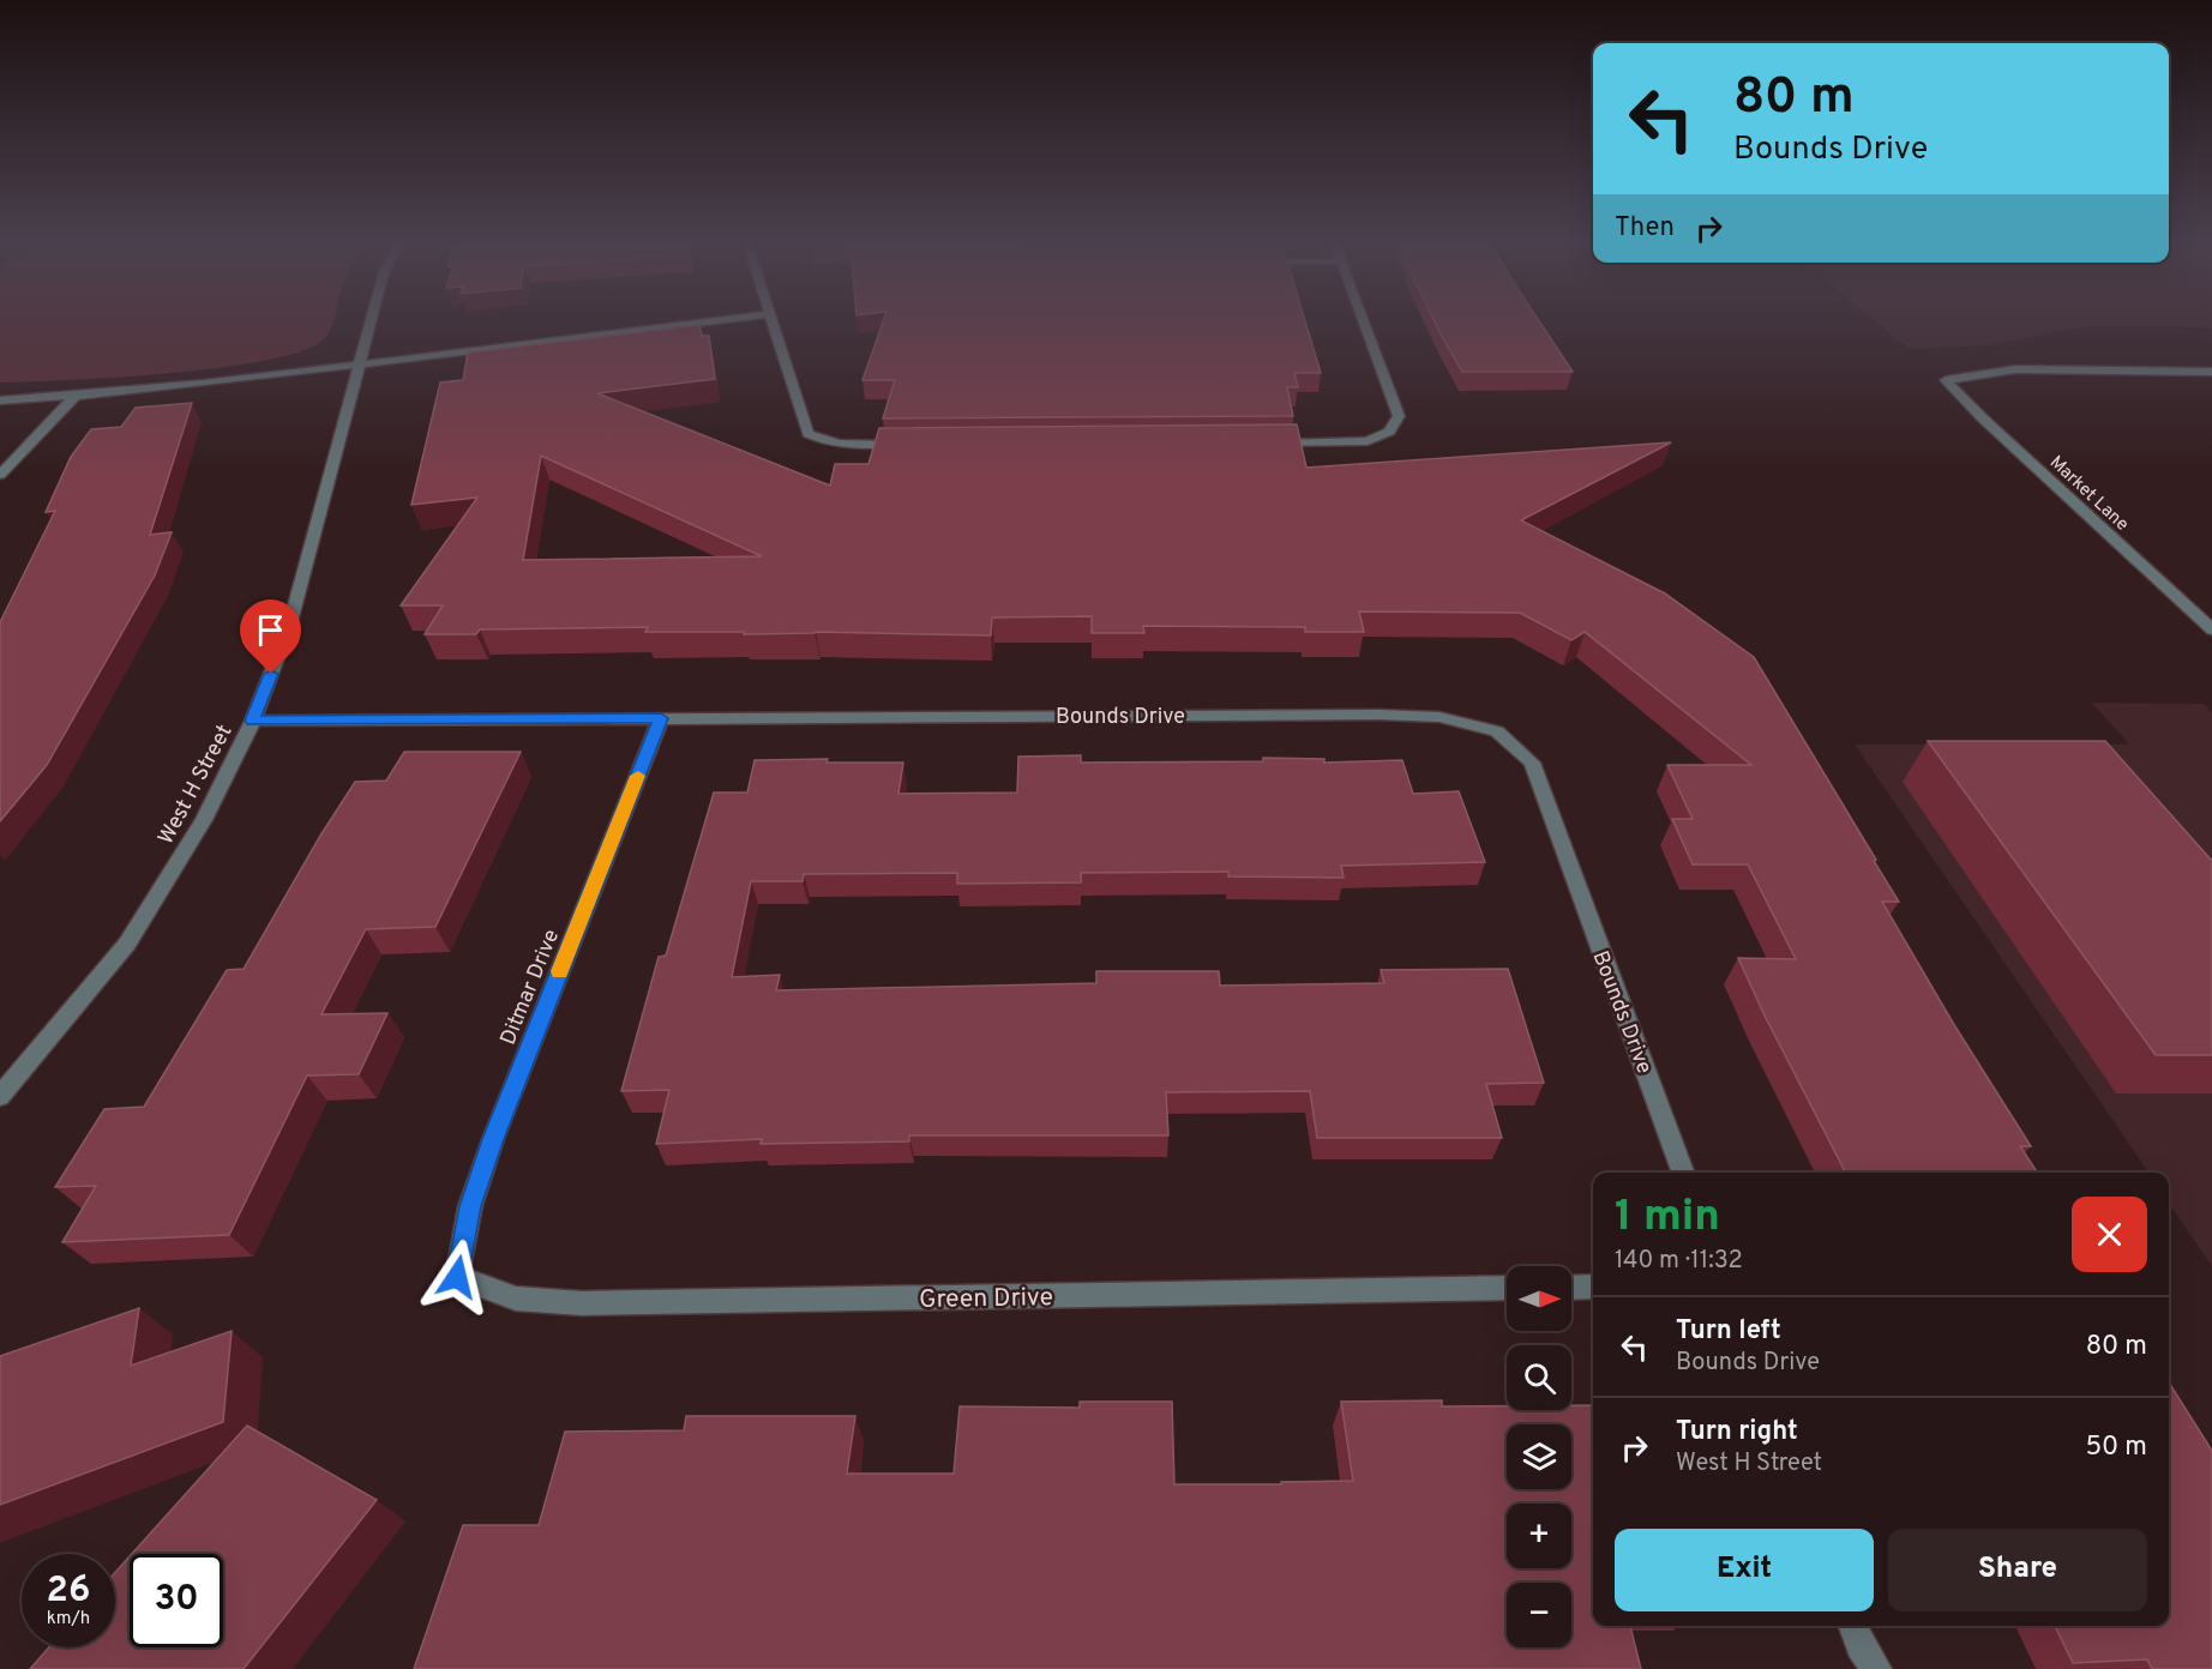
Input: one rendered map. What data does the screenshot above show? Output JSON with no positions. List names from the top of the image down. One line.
{"streets":{"street":["Market Lane","Bounds Drive","West H Street","Ditmar Drive","Green Drive"]},"crossings":[["Bounds Drive","West H Street"],["Bounds Drive","Ditmar Drive"],["Ditmar Drive","Green Drive"]],"north":"right","page":{"turn":["80 m","Bounds Drive"],"then":"Then","heading":["1 min","140 m · 11:32"],"map_buttons":["+","−"],"list":[{"name":"Turn left","note":"Bounds Drive","value":"80 m"},{"name":"Turn right","note":"West H Street","value":"50 m"}],"buttons":["Exit","Share"],"speed":"26 km/h","limit":"30"}}
